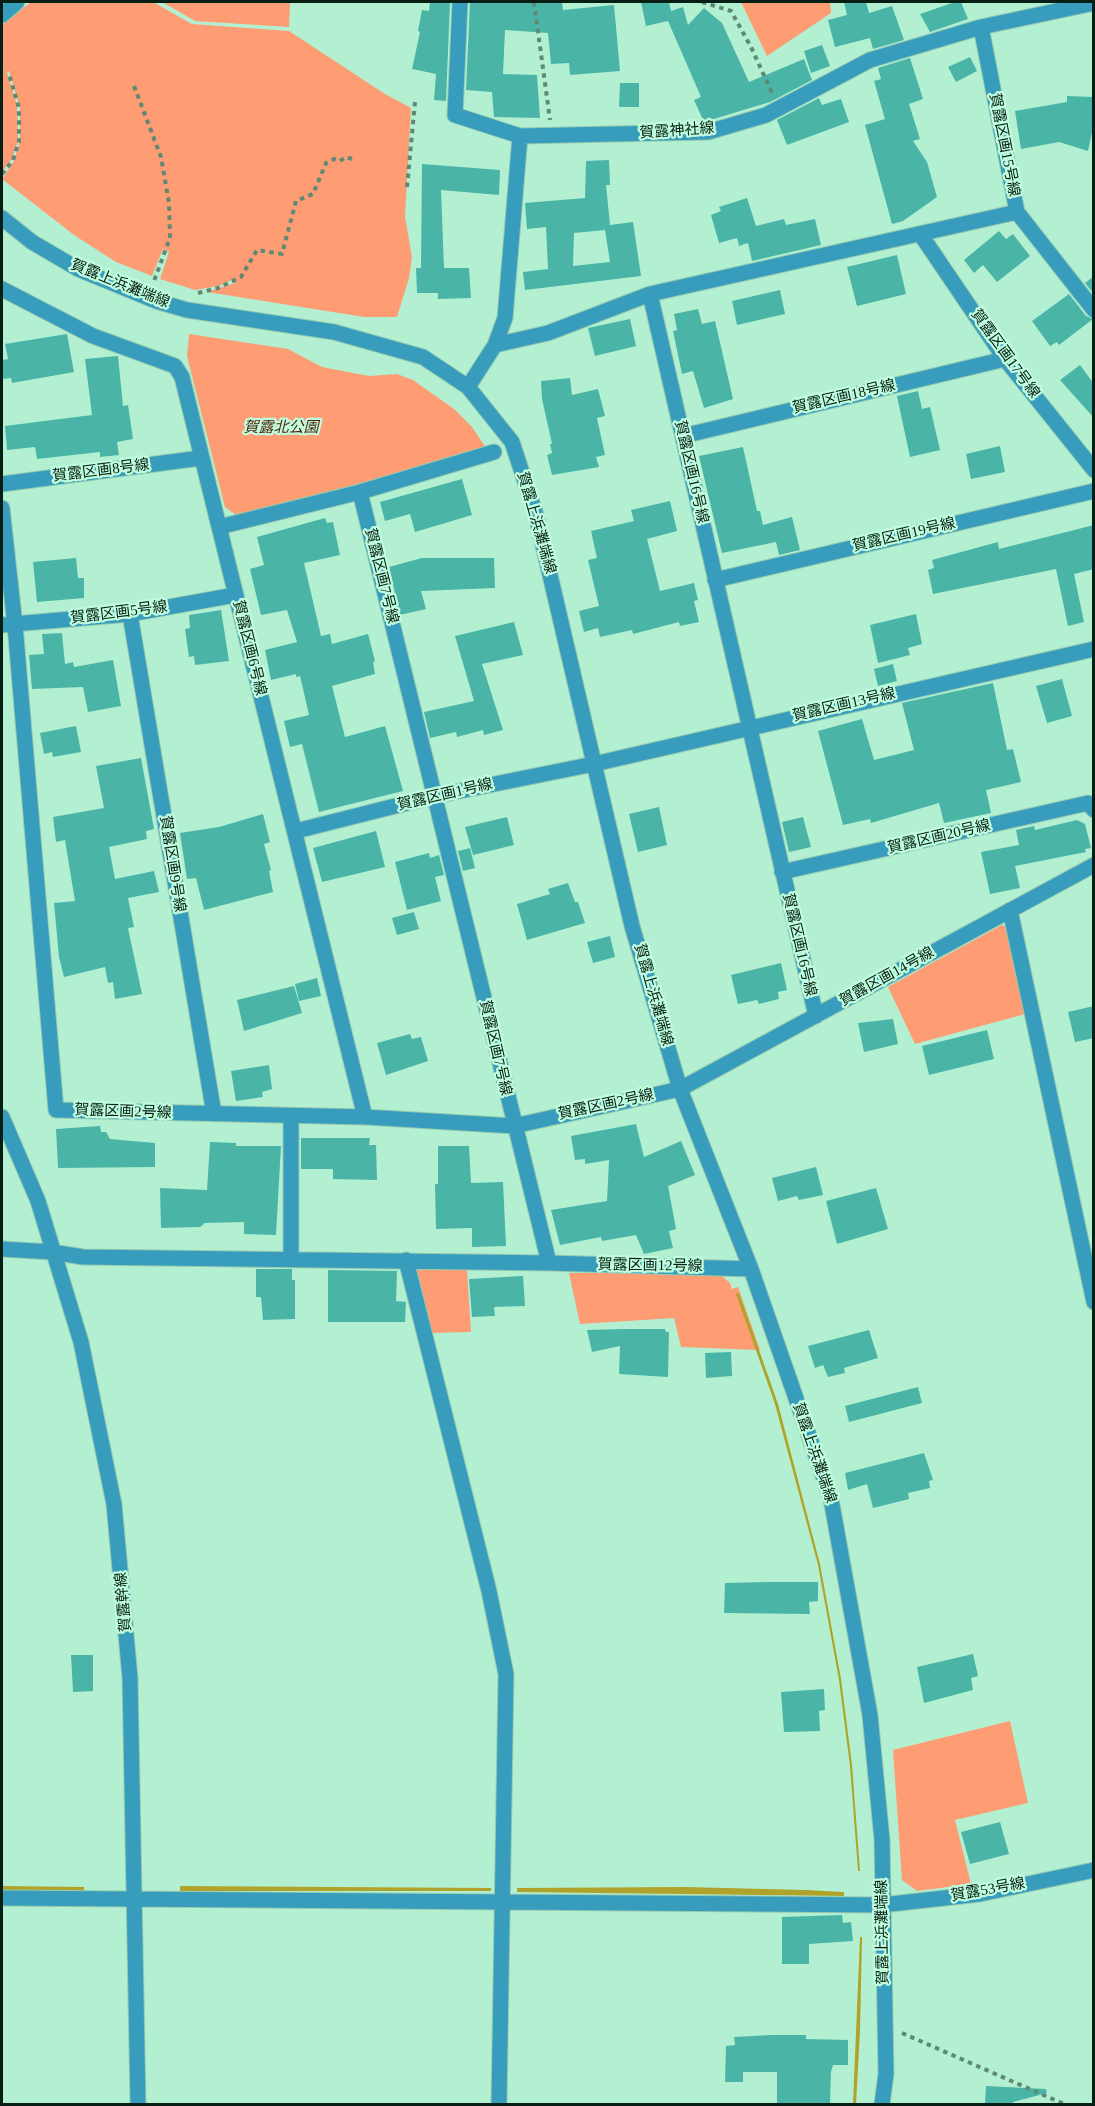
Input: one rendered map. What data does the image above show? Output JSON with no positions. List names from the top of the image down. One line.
{"streets":{"street":["賀露神社線","賀露区画15号線","賀露上浜灘端線","賀露区画17号線","賀露区画18号線","賀露区画8号線","賀露区画16号線","賀露区画19号線","賀露区画7号線","賀露区画5号線","賀露区画6号線","賀露区画13号線","賀露区画1号線","賀露区画20号線","賀露区画9号線","賀露区画14号線","賀露区画2号線","賀露区画12号線","賀露幹線","賀露53号線"]},"crossings":[["賀露神社線","賀露区画15号線"],["賀露上浜灘端線","賀露区画13号線"],["賀露上浜灘端線","賀露区画1号線"],["賀露上浜灘端線","賀露区画14号線"],["賀露上浜灘端線","賀露区画2号線"],["賀露上浜灘端線","賀露区画12号線"],["賀露上浜灘端線","賀露53号線"],["賀露区画17号線","賀露区画18号線"],["賀露区画18号線","賀露区画16号線"],["賀露区画8号線","賀露区画6号線"],["賀露区画16号線","賀露区画19号線"],["賀露区画16号線","賀露区画13号線"],["賀露区画16号線","賀露区画20号線"],["賀露区画16号線","賀露区画14号線"],["賀露区画7号線","賀露区画1号線"],["賀露区画7号線","賀露区画2号線"],["賀露区画7号線","賀露区画12号線"],["賀露区画5号線","賀露区画6号線"],["賀露区画5号線","賀露区画9号線"],["賀露区画5号線","賀露区画2号線"],["賀露区画6号線","賀露区画1号線"],["賀露区画6号線","賀露区画2号線"],["賀露区画13号線","賀露区画1号線"],["賀露区画9号線","賀露区画2号線"],["賀露区画14号線","賀露区画2号線"],["賀露幹線","賀露53号線"]],"parks":["賀露北公園"]}
